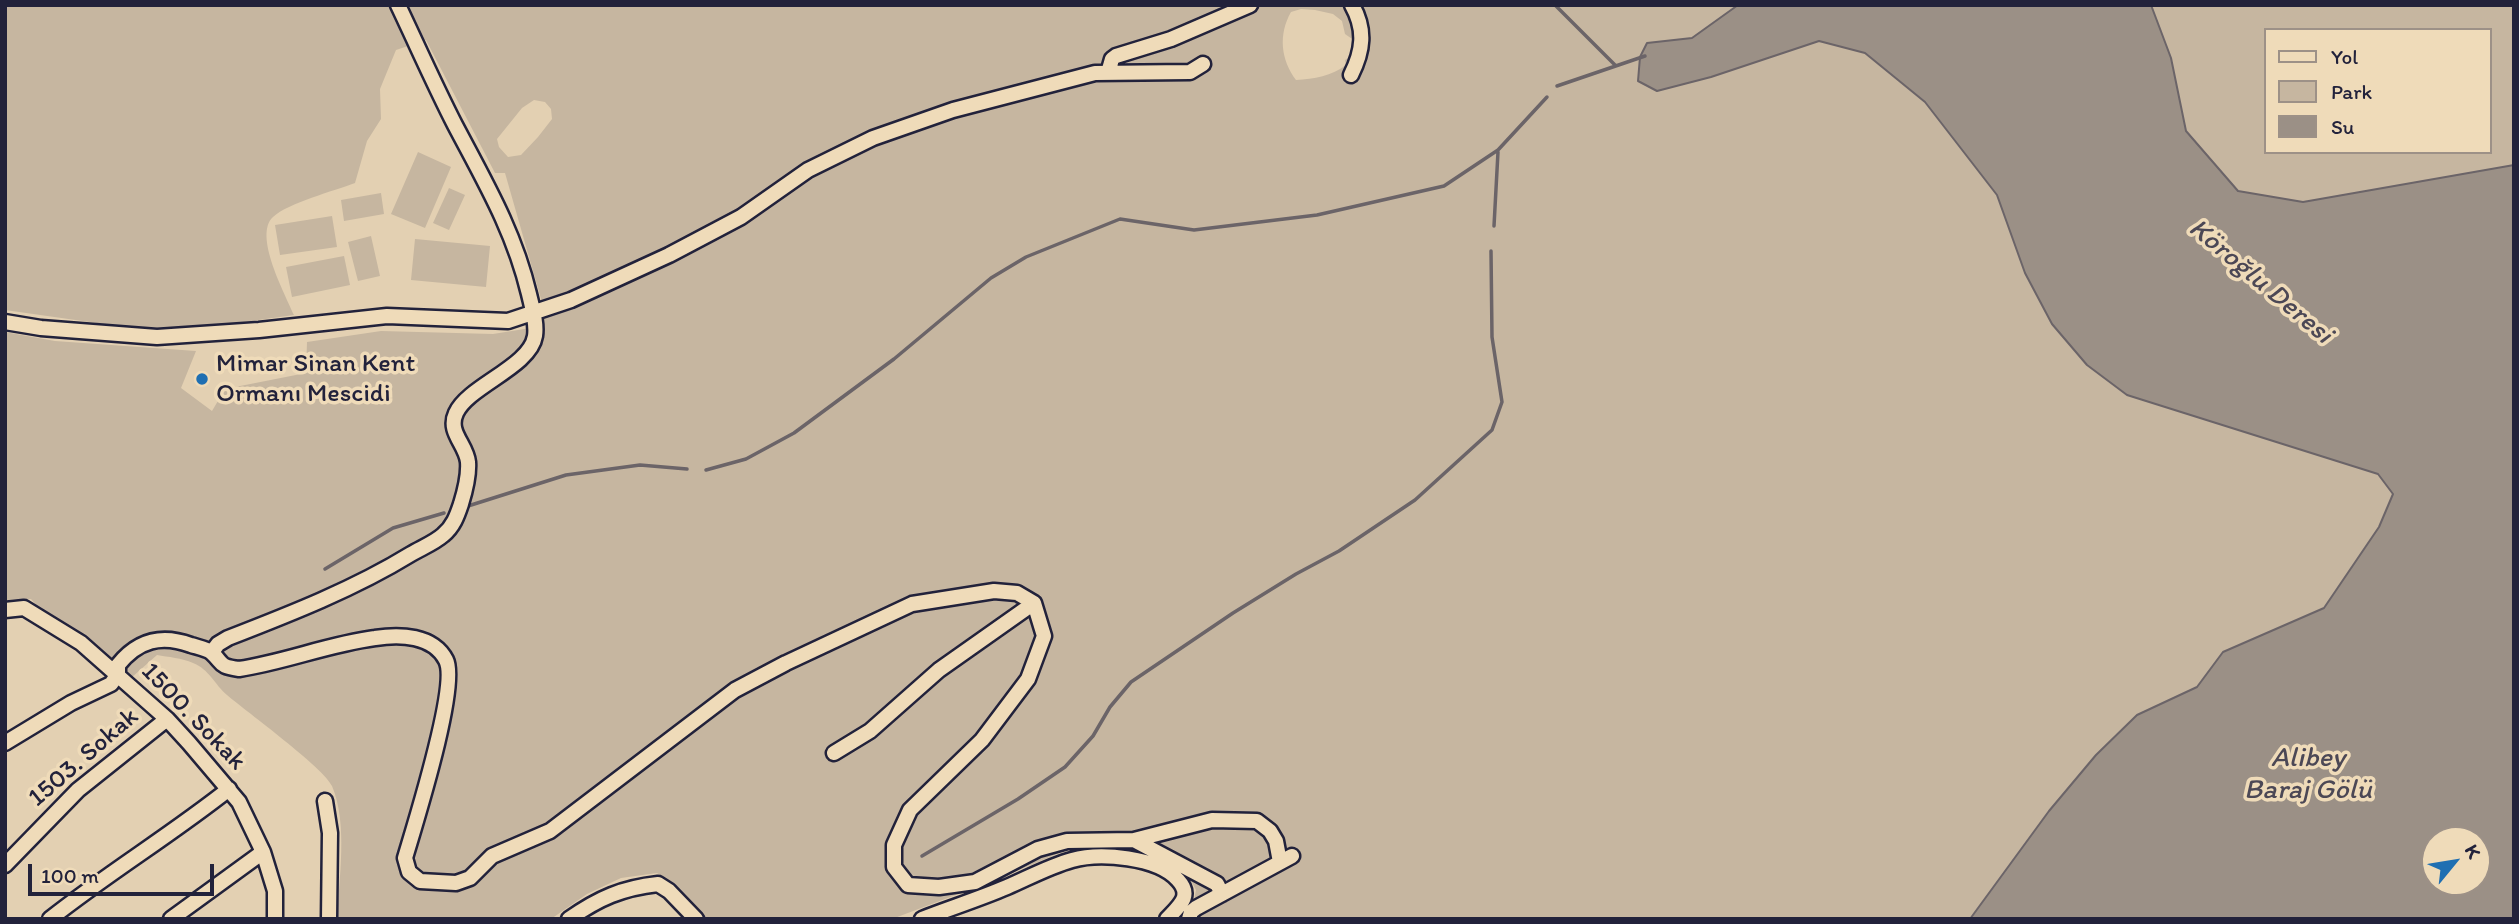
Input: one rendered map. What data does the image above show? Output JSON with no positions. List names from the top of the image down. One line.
{"streets":{"street":["1500. Sokak","1503. Sokak"]},"crossings":[["1500. Sokak","1503. Sokak"]],"water":["Köroğlu Deresi","Alibey Baraj Gölü"],"places":["Mimar Sinan Kent Ormanı Mescidi"],"legend":["Yol","Park","Su"],"scale_bar":"100 m","north":"top right"}
